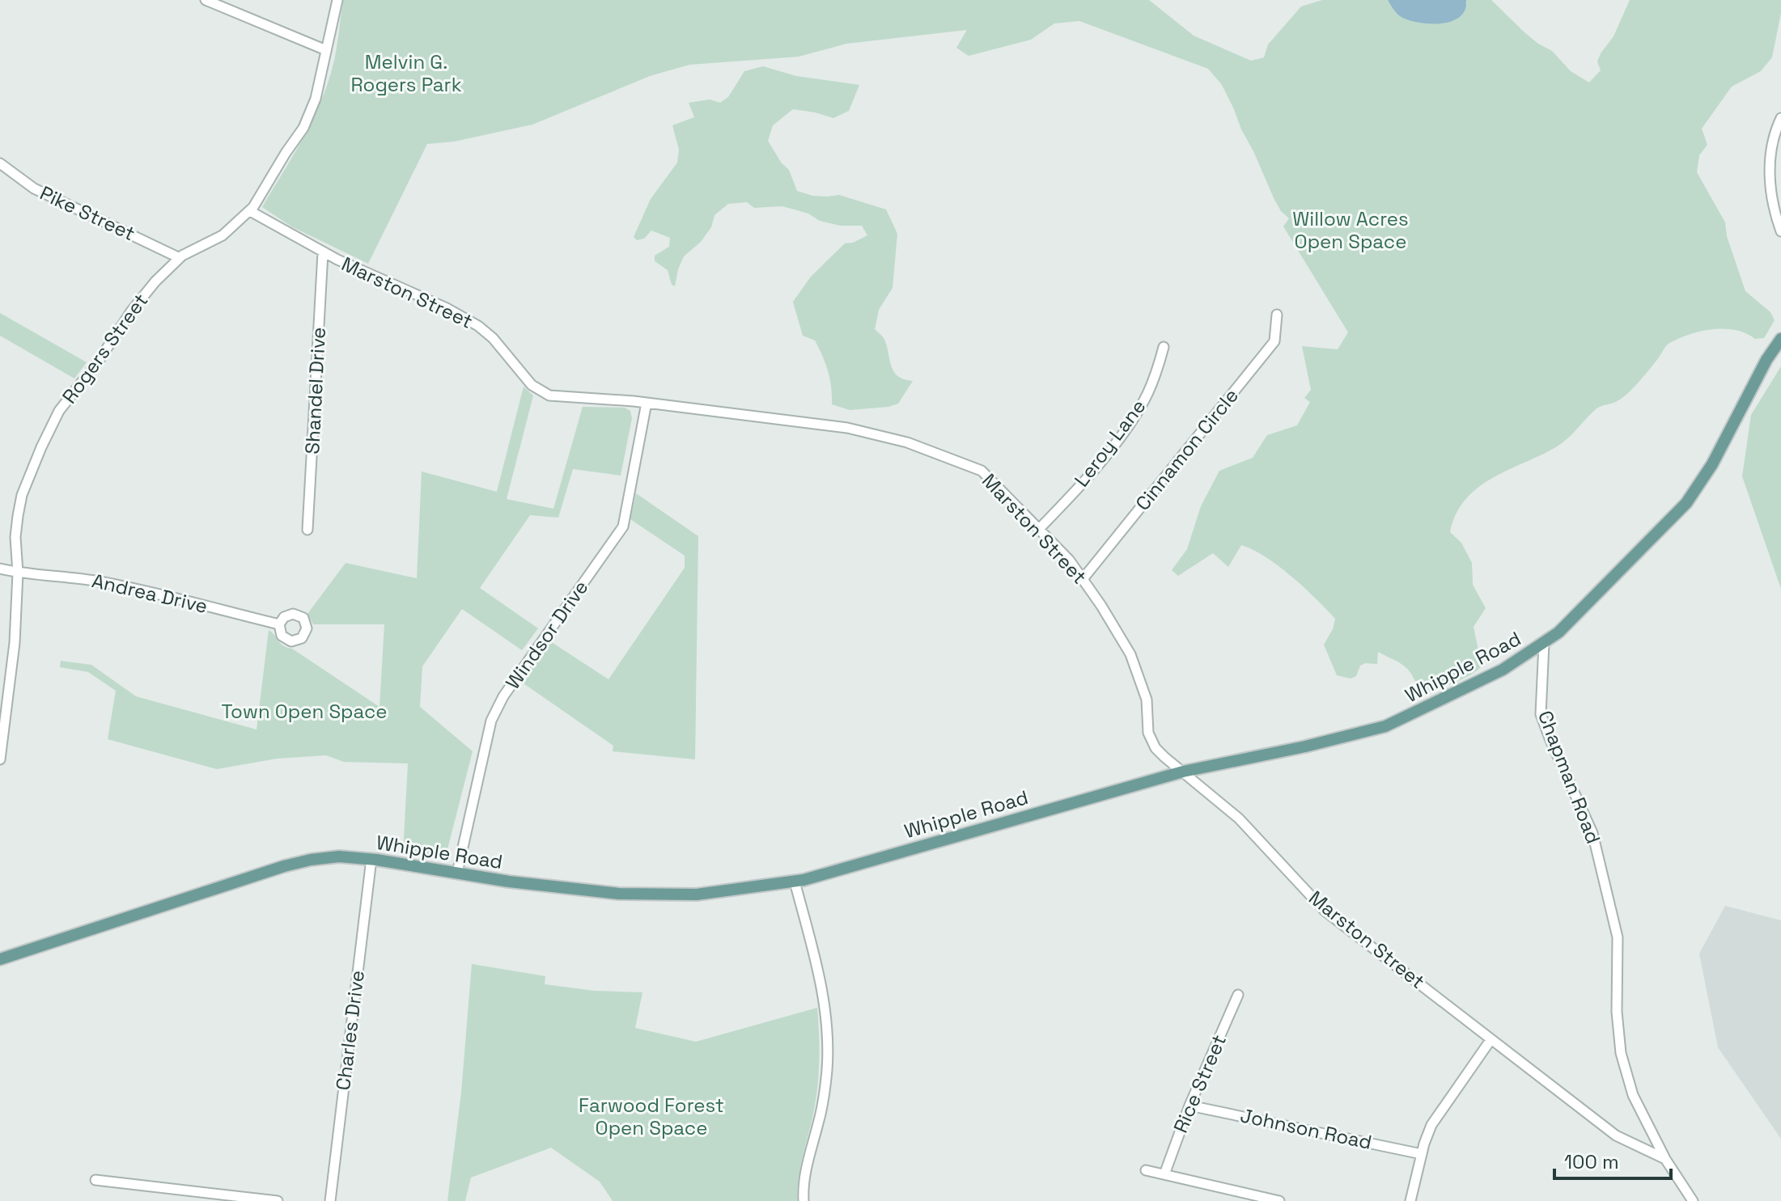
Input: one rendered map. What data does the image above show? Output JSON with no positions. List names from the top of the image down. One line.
{"streets":{"main road":["Whipple Road"],"street":["Pike Street","Marston Street","Rogers Street","Shandel Drive","Leroy Lane","Cinnamon Circle","Andrea Drive","Windsor Drive","Chapman Road","Charles Drive","Rice Street","Johnson Road"]},"crossings":[["Pike Street","Rogers Street"],["Marston Street","Rogers Street"],["Marston Street","Shandel Drive"],["Marston Street","Leroy Lane"],["Marston Street","Cinnamon Circle"],["Marston Street","Windsor Drive"],["Marston Street","Whipple Road"],["Marston Street","Chapman Road"],["Rogers Street","Andrea Drive"],["Windsor Drive","Whipple Road"],["Whipple Road","Chapman Road"],["Whipple Road","Charles Drive"],["Rice Street","Johnson Road"]],"parks":["Melvin G. Rogers Park","Willow Acres Open Space","Town Open Space","Farwood Forest Open Space"],"scale_bar":"100 m"}
